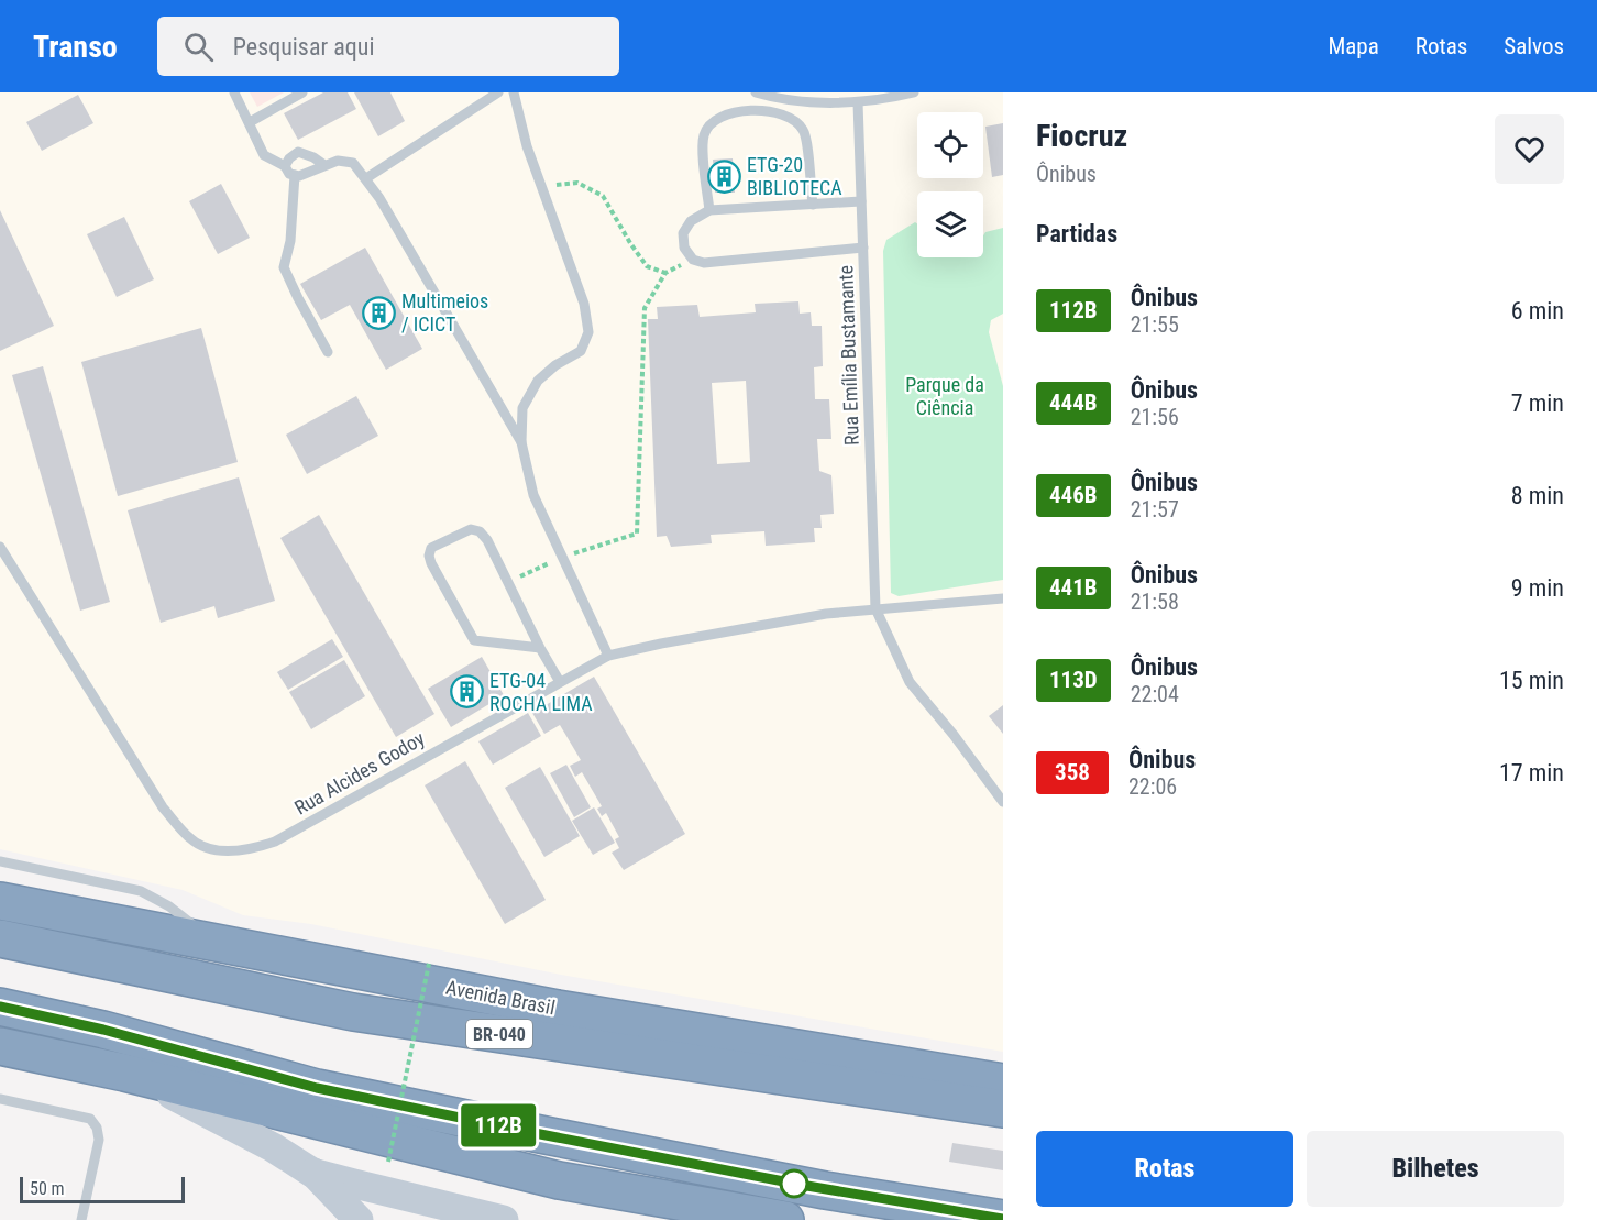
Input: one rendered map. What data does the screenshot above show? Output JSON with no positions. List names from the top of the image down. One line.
{"streets":{"highway":["Avenida Brasil","BR-040"],"lane":["Rua Emília Bustamante","Rua Alcides Godoy"]},"crossings":[["Rua Emília Bustamante","Rua Alcides Godoy"]],"parks":["Parque da Ciência"],"places":{"building":["ETG-20 BIBLIOTECA","Multimeios / ICICT","ETG-04 ROCHA LIMA"]},"lines":["bus line 112B"],"scale_bar":"50 m","page":{"header":"Transo","search":"Pesquisar aqui","nav":["Mapa","Rotas","Salvos"],"on_map":"112B","heading":[["Fiocruz","Ônibus"],"Partidas"],"list":[{"mark":"112B","name":"Ônibus","note":"21:55","value":"6 min"},{"mark":"444B","name":"Ônibus","note":"21:56","value":"7 min"},{"mark":"446B","name":"Ônibus","note":"21:57","value":"8 min"},{"mark":"441B","name":"Ônibus","note":"21:58","value":"9 min"},{"mark":"113D","name":"Ônibus","note":"22:04","value":"15 min"},{"mark":"358","name":"Ônibus","note":"22:06","value":"17 min"}],"buttons":["Rotas","Bilhetes"],"scale":"50 m"}}
